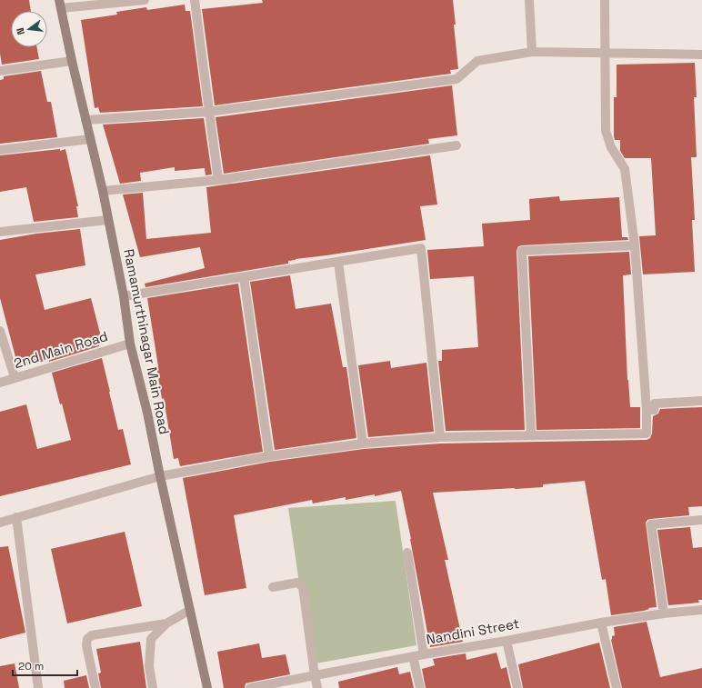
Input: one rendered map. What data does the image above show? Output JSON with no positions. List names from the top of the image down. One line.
{"streets":{"main road":["Ramamurthinagar Main Road"],"street":["2nd Main Road","Nandini Street"]},"crossings":[["Ramamurthinagar Main Road","2nd Main Road"]],"scale_bar":"20 m","north":"left"}
